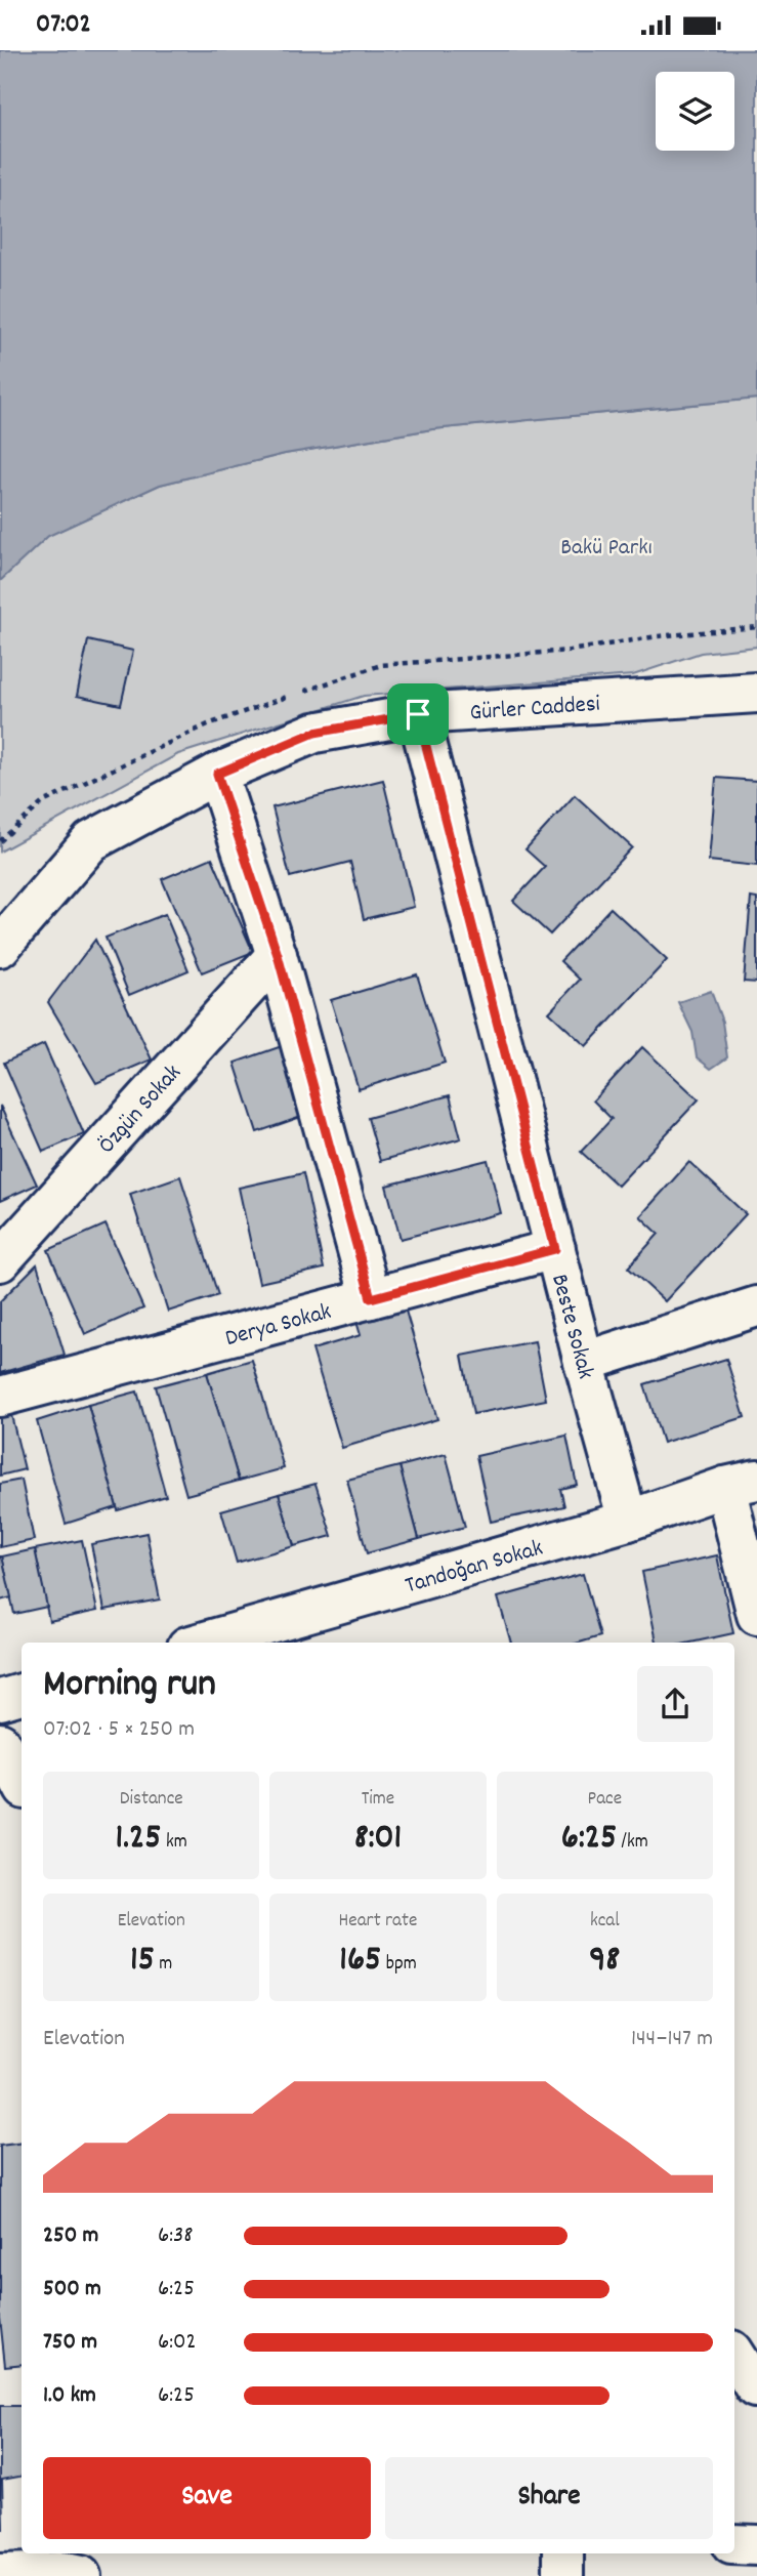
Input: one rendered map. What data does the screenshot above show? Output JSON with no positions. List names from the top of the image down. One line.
{"streets":{"street":["Gürler Caddesi","Özgün Sokak","Derya Sokak","Beste Sokak","Tandoğan Sokak"]},"crossings":[["Gürler Caddesi","Beste Sokak"],["Derya Sokak","Beste Sokak"],["Beste Sokak","Tandoğan Sokak"]],"parks":["Bakü Parkı"],"page":{"status":"07:02","heading":["Morning run","07:02 · 5 × 250 m"],"stats":[["Distance","1.25 km"],["Time","8:01"],["Pace","6:25 /km"],["Elevation","15 m"],["Heart rate","165 bpm"],["kcal","98"]],"chart":["Elevation","144–147 m"],"list":[{"name":"250 m","note":"6:38"},{"name":"500 m","note":"6:25"},{"name":"750 m","note":"6:02"},{"name":"1.0 km","note":"6:25"}],"buttons":["Save","Share"]}}
